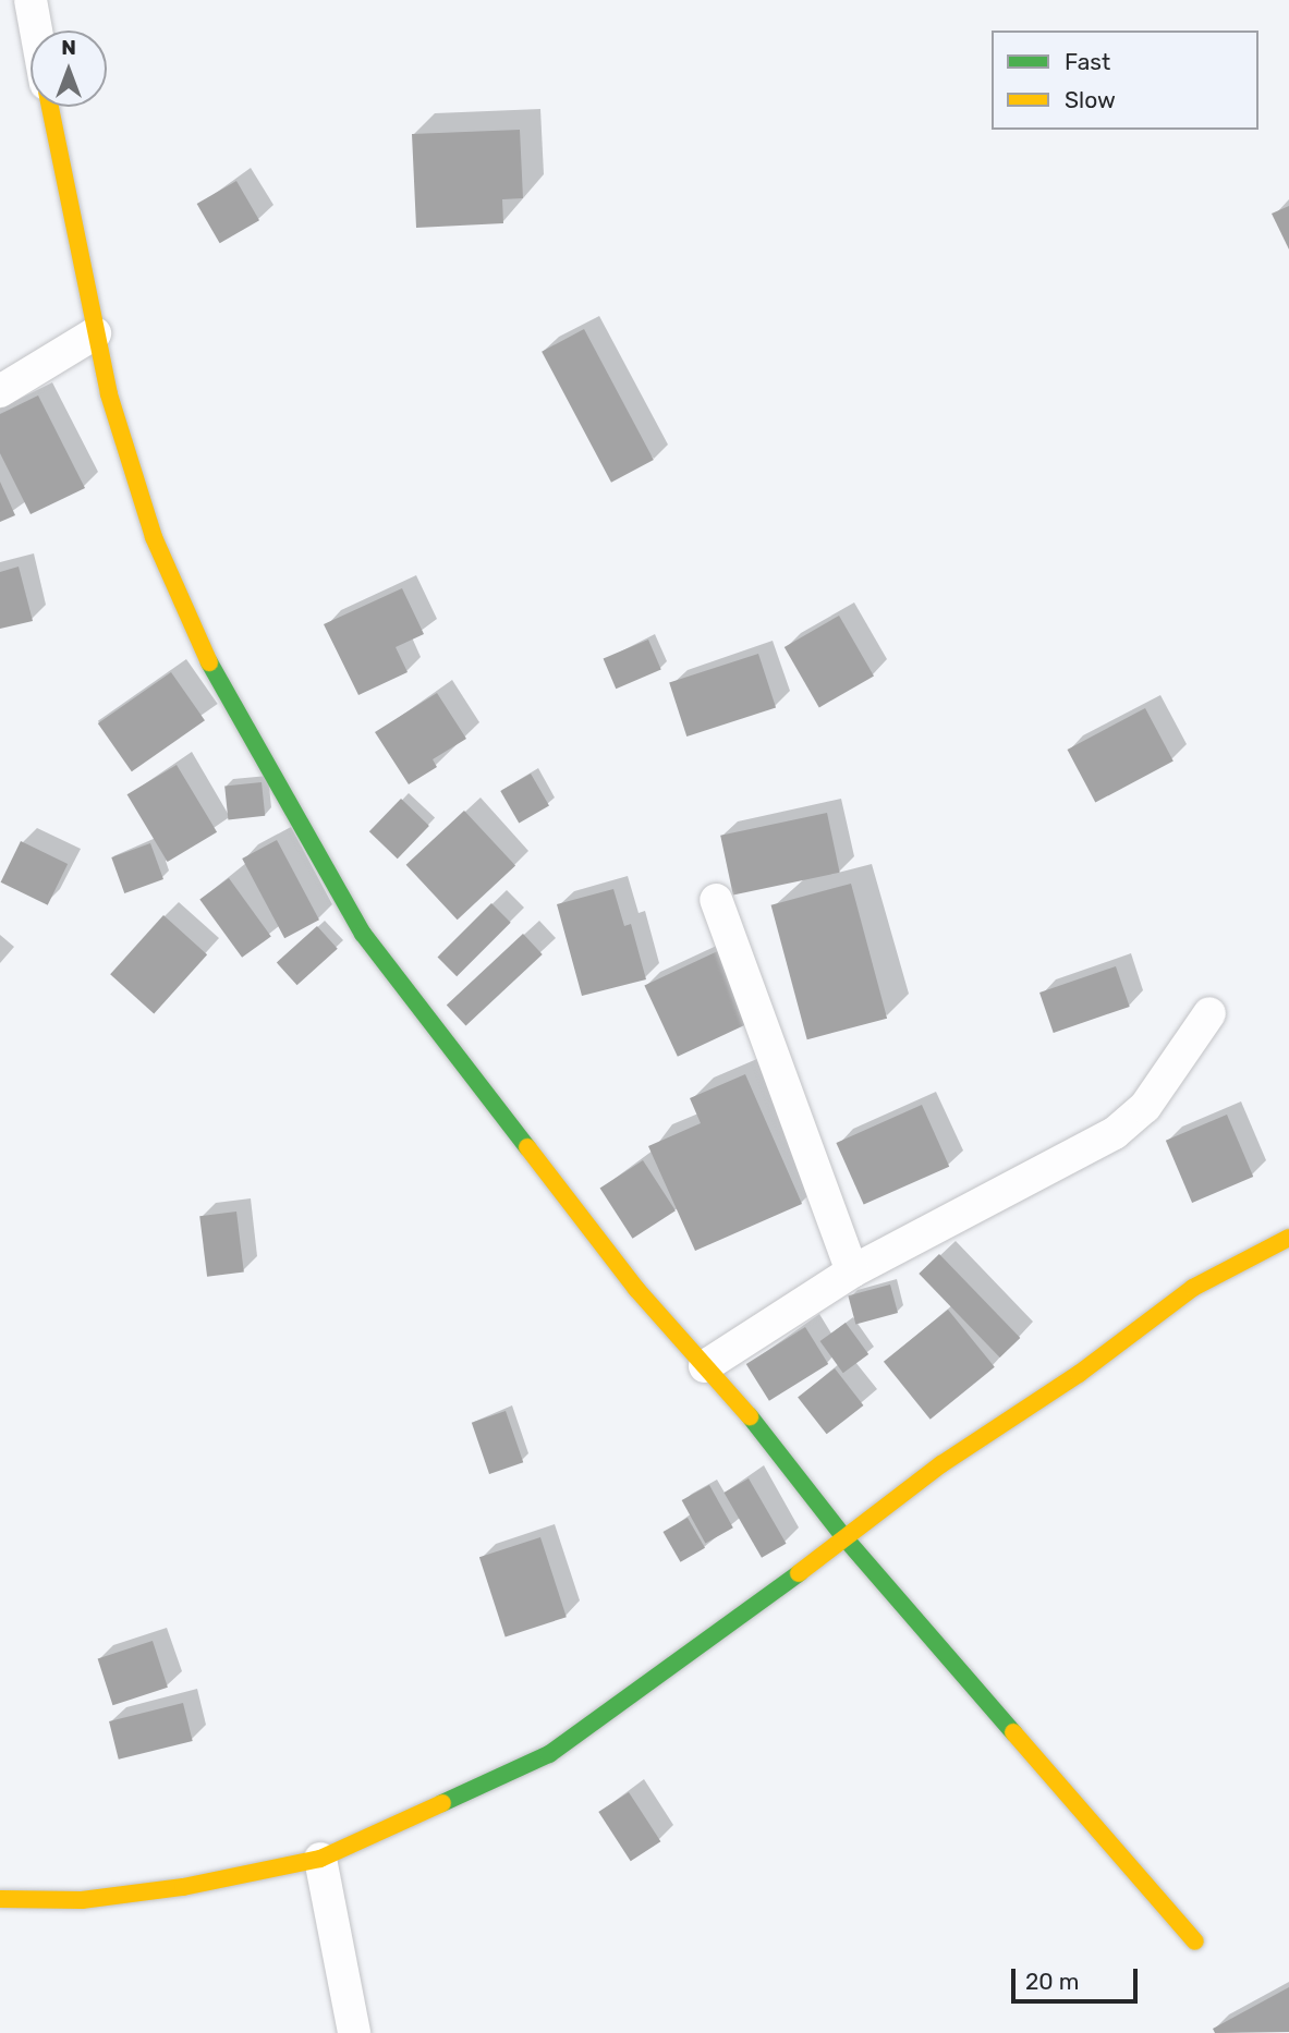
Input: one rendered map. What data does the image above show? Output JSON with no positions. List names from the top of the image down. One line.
{"legend":["Fast","Slow"],"scale_bar":"20 m","north":"top"}
